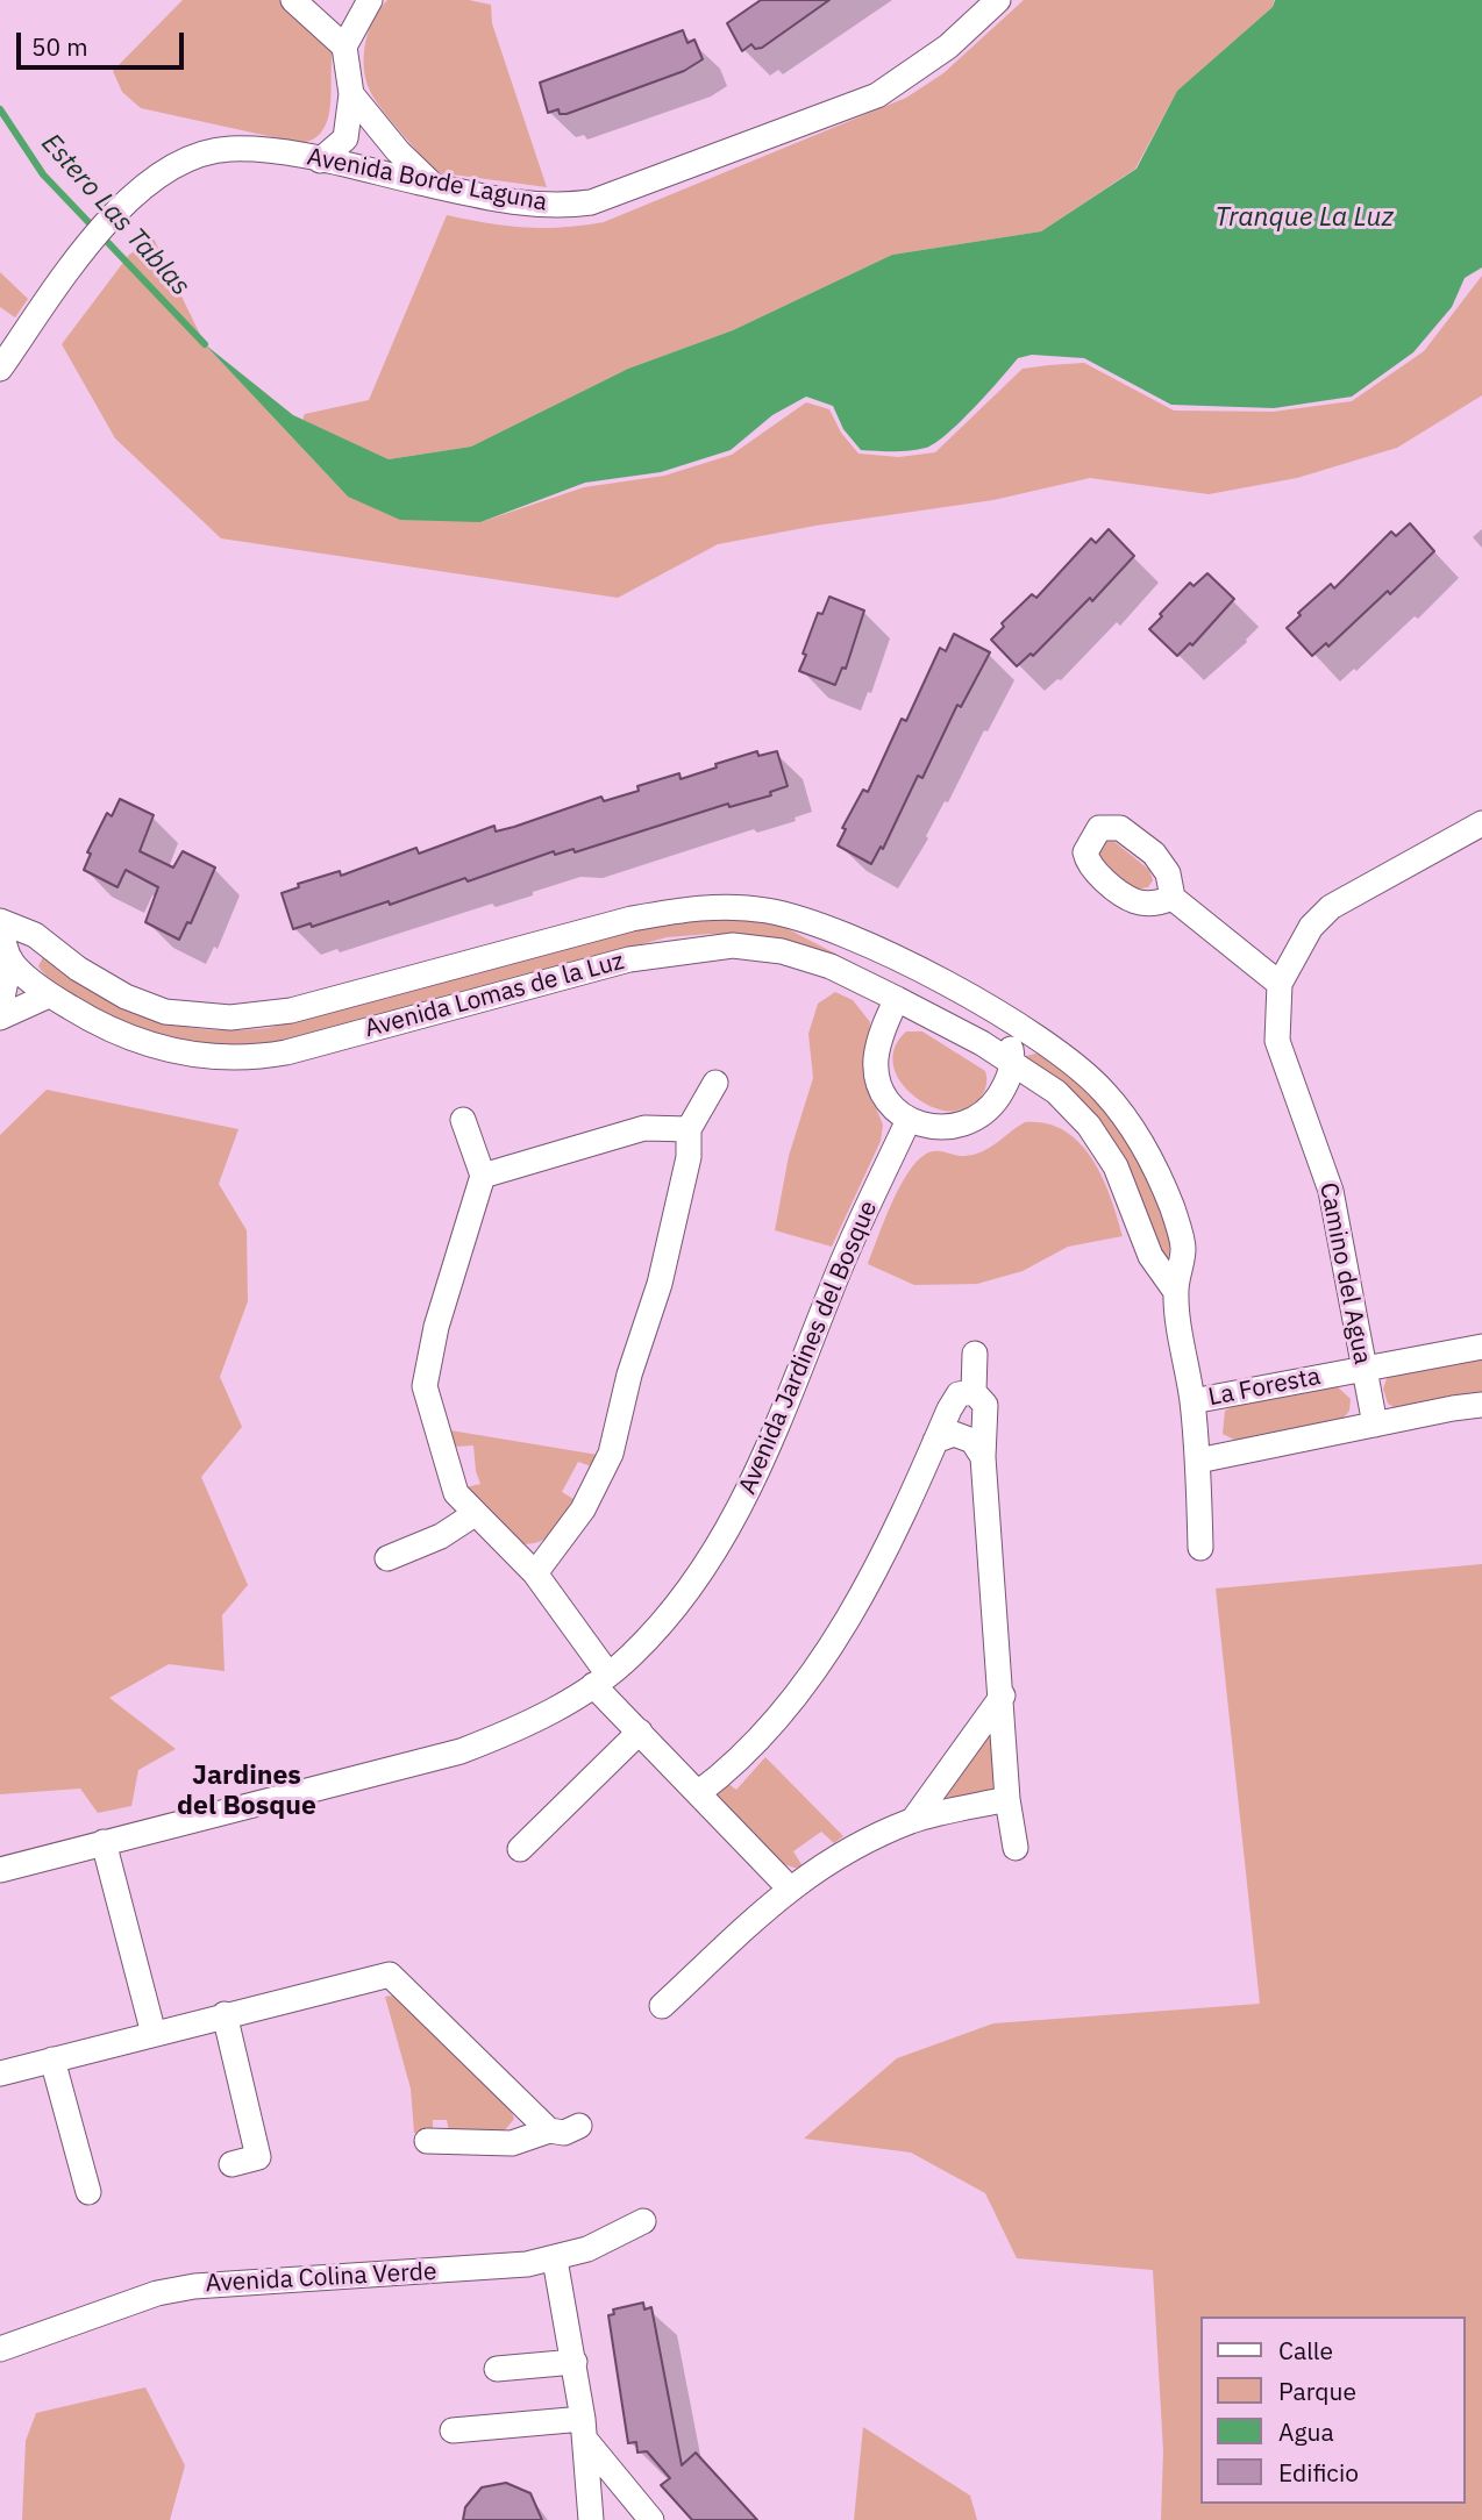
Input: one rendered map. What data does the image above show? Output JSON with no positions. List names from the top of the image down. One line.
{"streets":{"street":["Avenida Borde Laguna","Avenida Lomas de la Luz","Camino del Agua","Avenida Jardines del Bosque","La Foresta","Avenida Colina Verde"]},"crossings":[["Avenida Lomas de la Luz","La Foresta"],["Camino del Agua","La Foresta"]],"districts":["Jardines del Bosque"],"water":["Estero Las Tablas","Tranque La Luz"],"legend":["Calle","Parque","Agua","Edificio"],"scale_bar":"50 m"}
